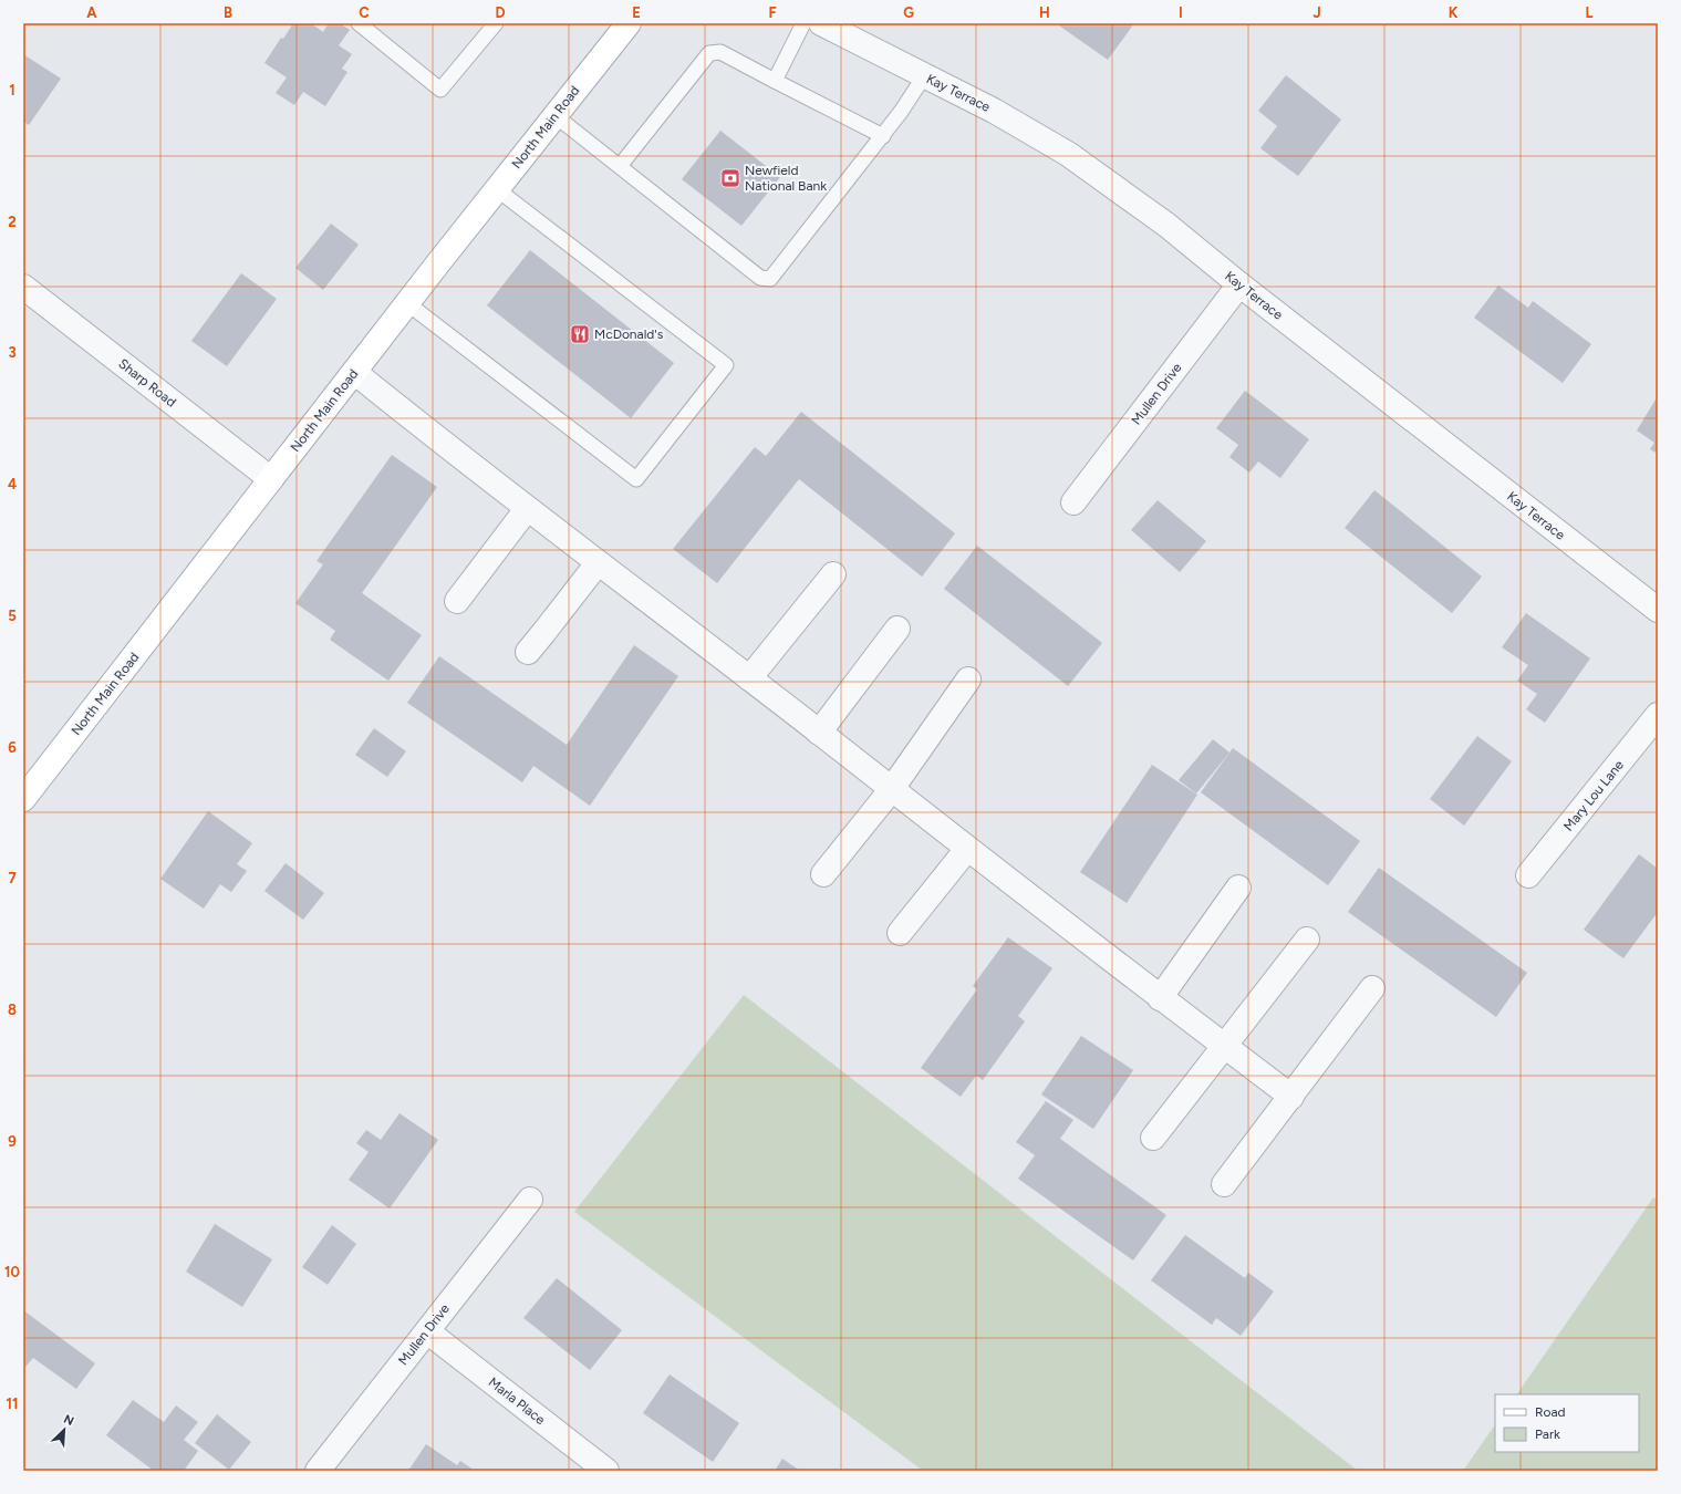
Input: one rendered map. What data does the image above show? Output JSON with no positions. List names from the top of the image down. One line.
{"streets":{"main road":["North Main Road"],"street":["Kay Terrace","Sharp Road","Mullen Drive","Mary Lou Lane","Marla Place"]},"crossings":[["Kay Terrace","Mullen Drive"],["North Main Road","Sharp Road"],["Mullen Drive","Marla Place"]],"places":{"bank":["Newfield National Bank"],"restaurant":["McDonald's"]},"legend":["Road","Park"],"north":"top right","grid":{"columns":["A","B","C","D","E","F","G","H","I","J","K","L"],"rows":["1","2","3","4","5","6","7","8","9","10","11"]}}
